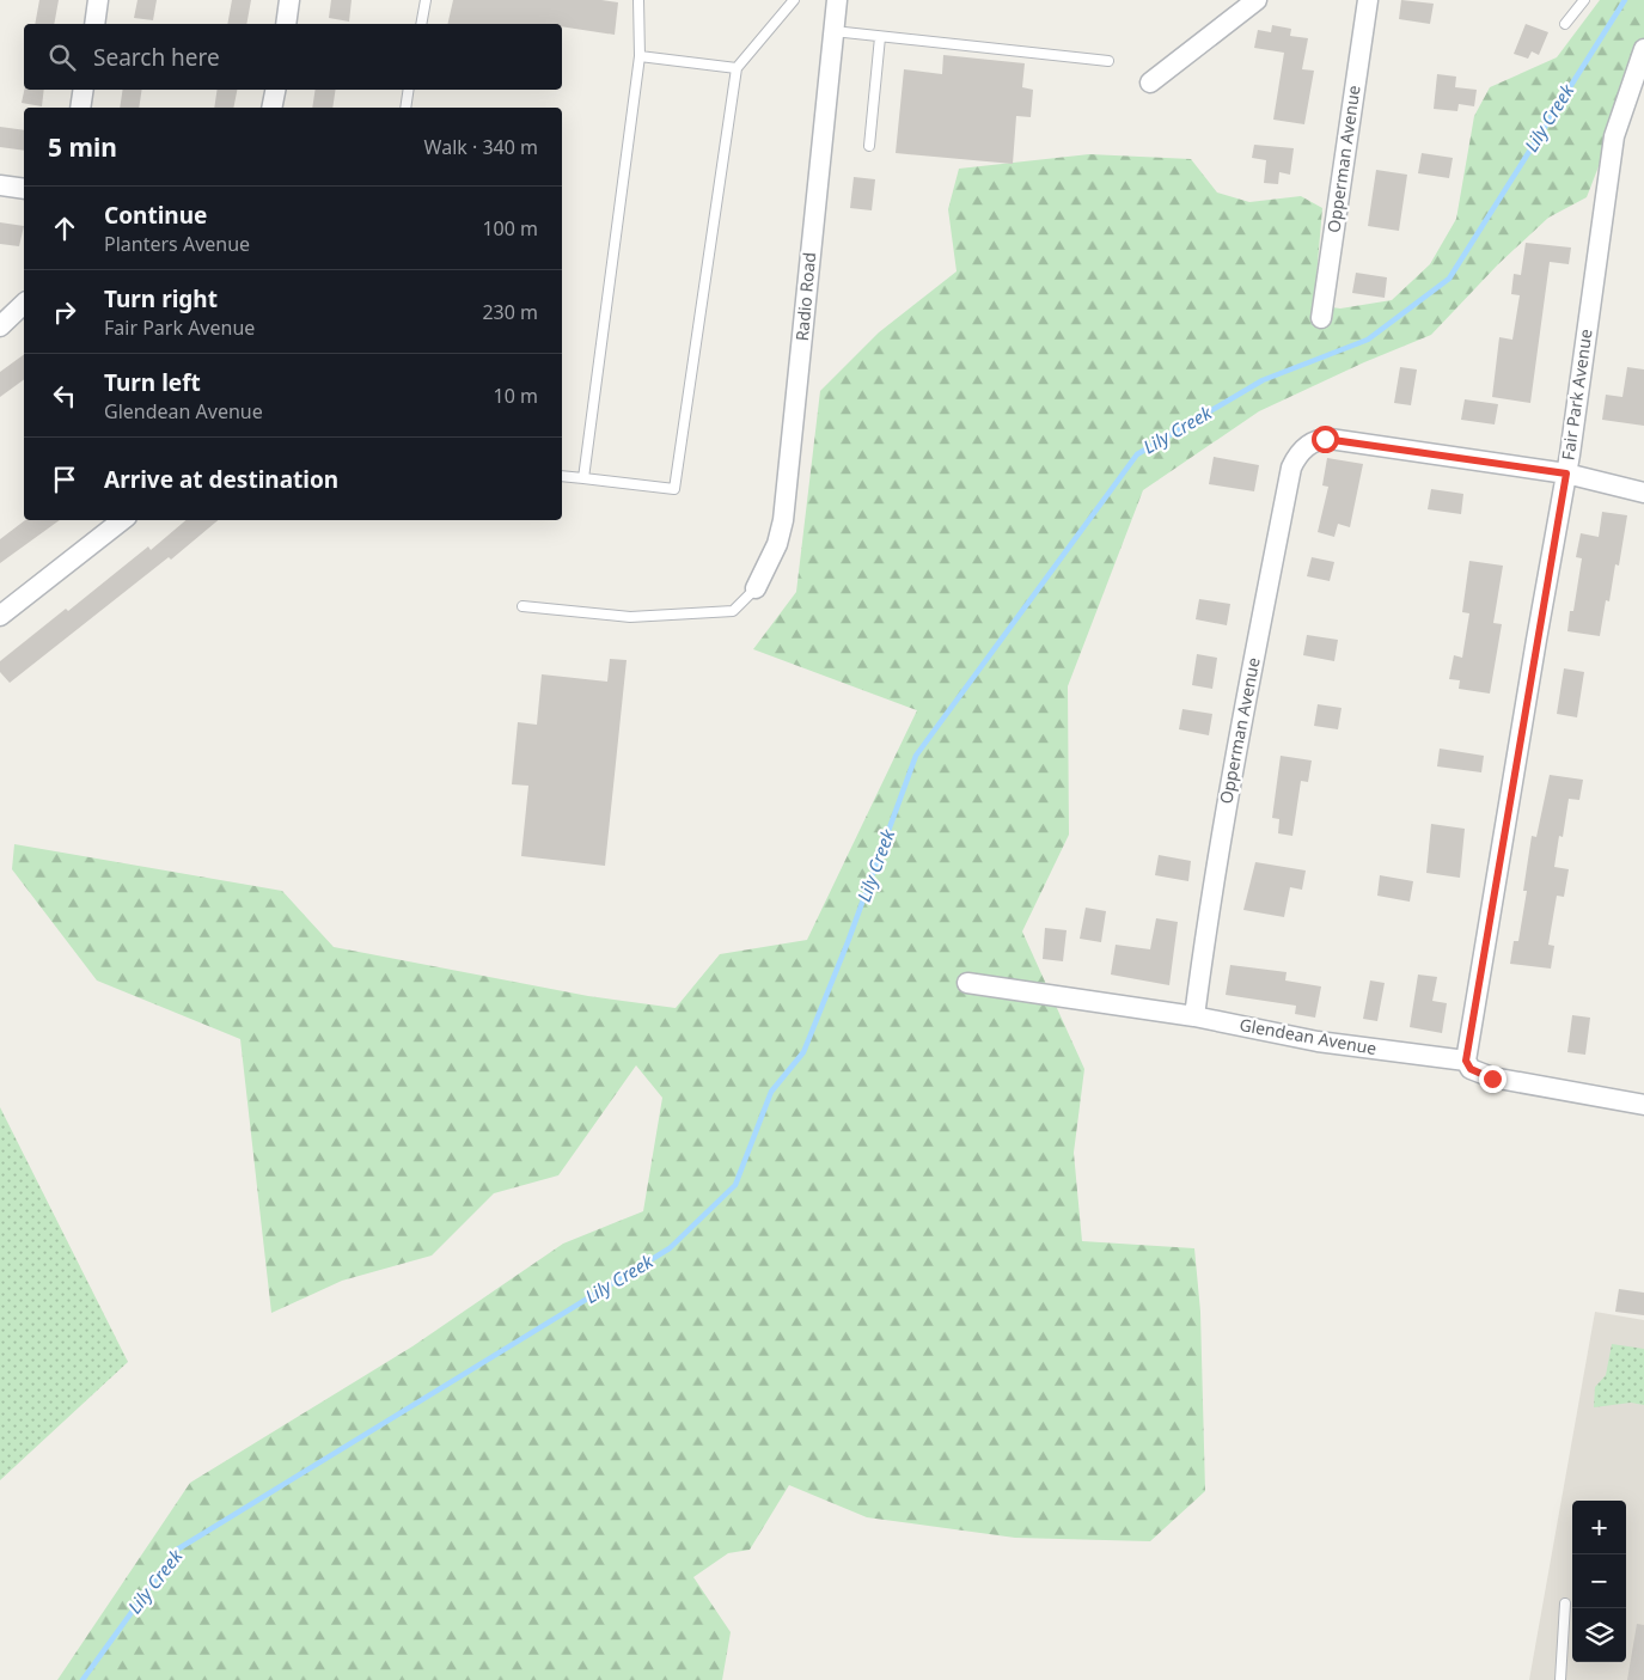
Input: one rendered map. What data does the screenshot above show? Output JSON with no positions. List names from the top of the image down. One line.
{"streets":{"street":["Opperman Avenue","Radio Road","Fair Park Avenue","Glendean Avenue"]},"crossings":[["Opperman Avenue","Fair Park Avenue"],["Opperman Avenue","Glendean Avenue"],["Fair Park Avenue","Glendean Avenue"]],"water":["Lily Creek"],"page":{"search":"Search here","heading":["5 min","Walk · 340 m"],"list":[["Continue","Planters Avenue","100 m"],["Turn right","Fair Park Avenue","230 m"],["Turn left","Glendean Avenue","10 m"],"Arrive at destination"],"map_buttons":["+","−"]}}
